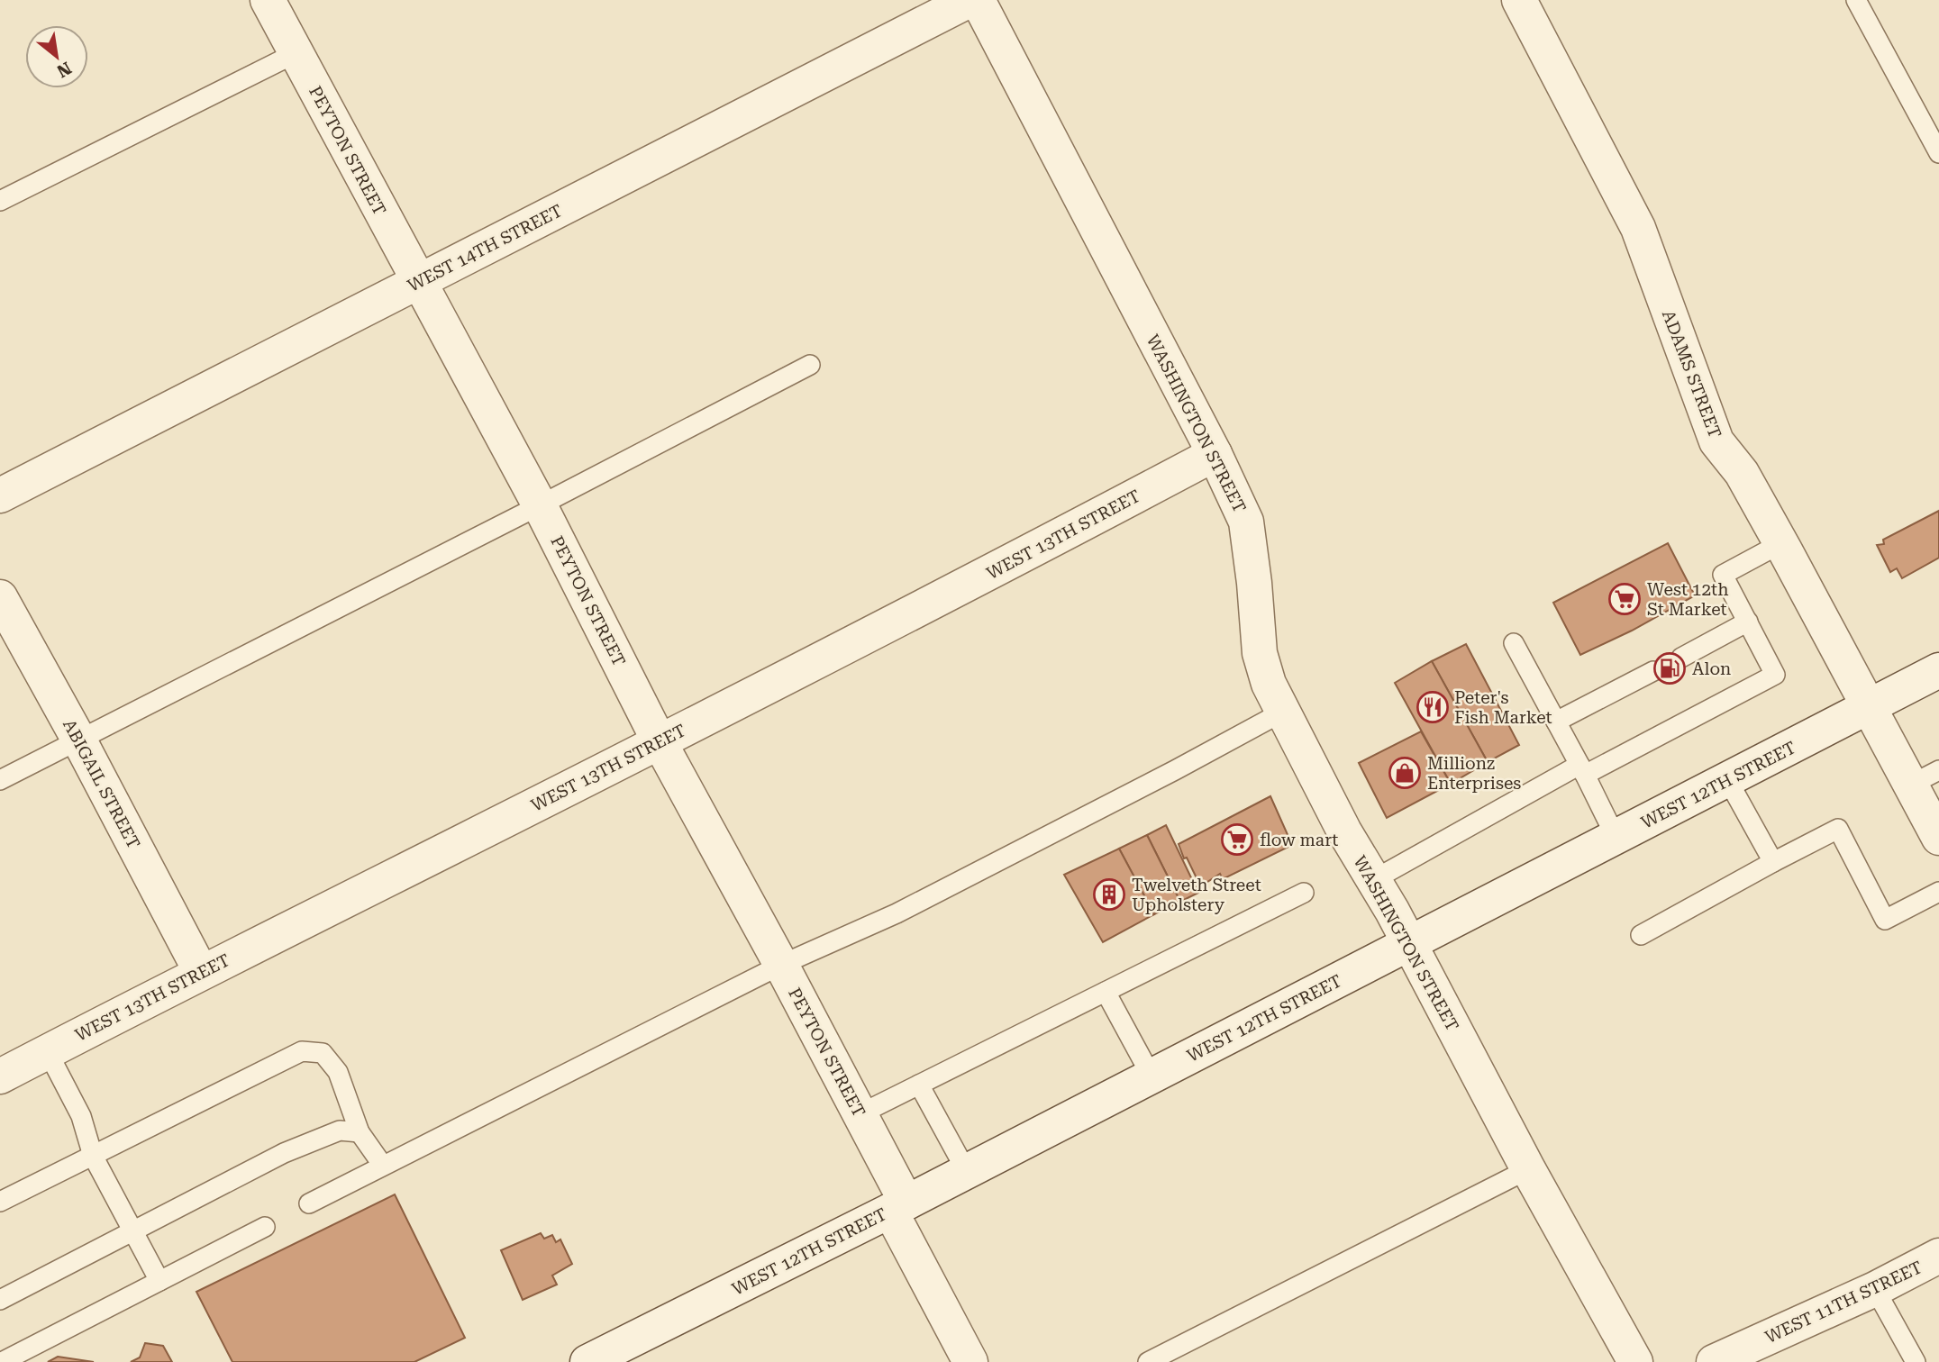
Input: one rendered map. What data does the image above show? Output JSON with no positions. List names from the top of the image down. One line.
{"streets":{"street":["PEYTON STREET","WEST 14TH STREET","ADAMS STREET","WASHINGTON STREET","WEST 13TH STREET","ABIGAIL STREET","WEST 12TH STREET","WEST 11TH STREET"]},"crossings":[["PEYTON STREET","WEST 14TH STREET"],["PEYTON STREET","WEST 13TH STREET"],["PEYTON STREET","WEST 12TH STREET"],["ADAMS STREET","WEST 12TH STREET"],["WASHINGTON STREET","WEST 13TH STREET"],["WASHINGTON STREET","WEST 12TH STREET"],["WEST 13TH STREET","ABIGAIL STREET"]],"places":{"supermarket":["West 12th St Market","flow mart"],"fuel station":["Alon"],"restaurant":["Peter's Fish Market"],"shop":["Millionz Enterprises"],"building":["Twelveth Street Upholstery"]},"north":"bottom right"}
